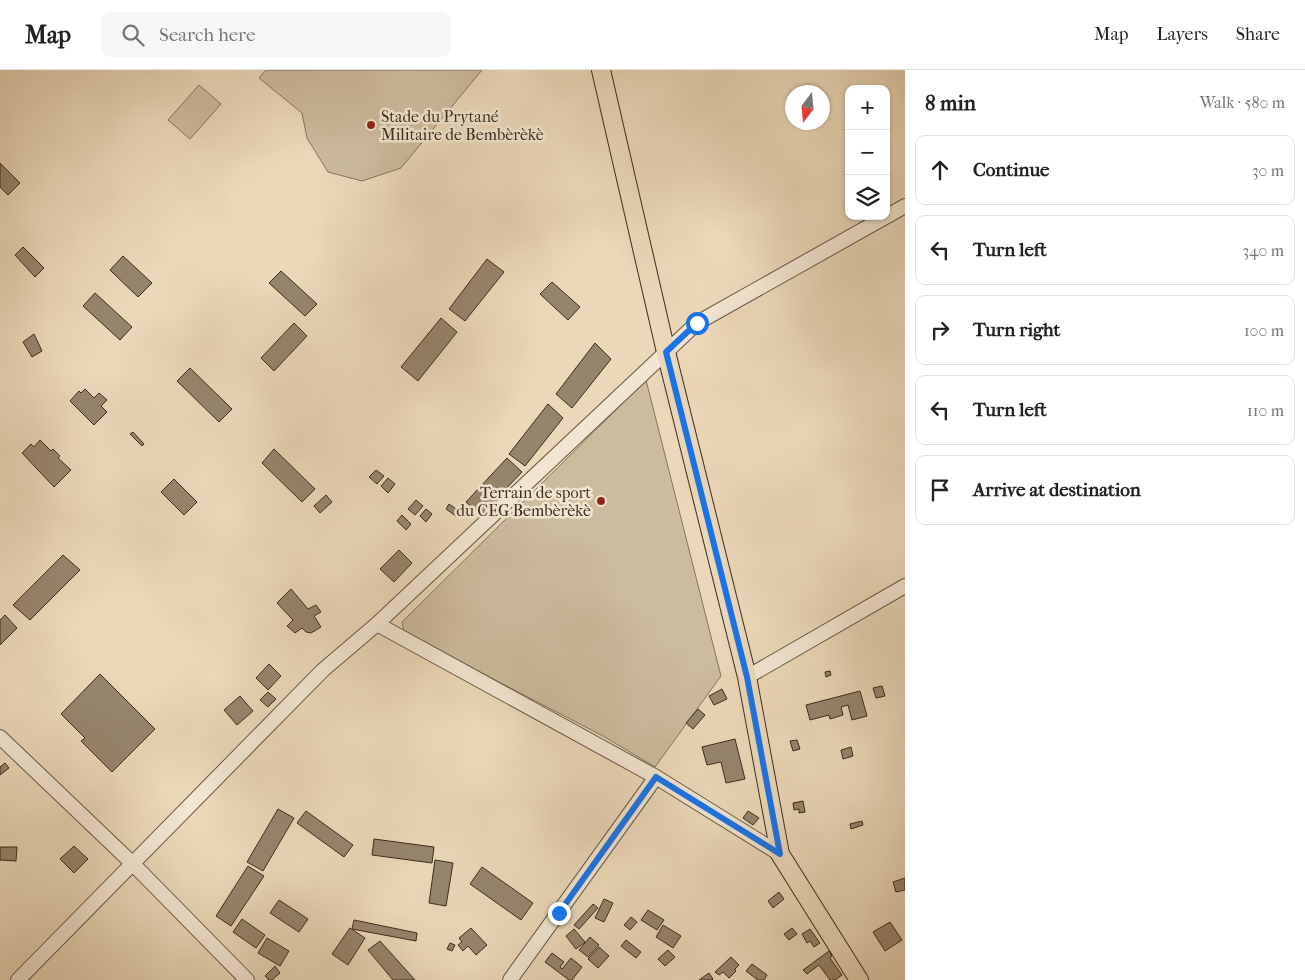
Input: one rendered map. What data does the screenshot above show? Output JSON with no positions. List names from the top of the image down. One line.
{"places":["Stade du Prytané Militaire de Bembèrèkè","Terrain de sport du CEG Bembèrèkè"],"north":"bottom","page":{"header":"Map","search":"Search here","nav":["Map","Layers","Share"],"heading":["8 min","Walk · 580 m"],"map_buttons":["+","−"],"list":[["Continue","30 m"],["Turn left","340 m"],["Turn right","100 m"],["Turn left","110 m"],"Arrive at destination"]}}
